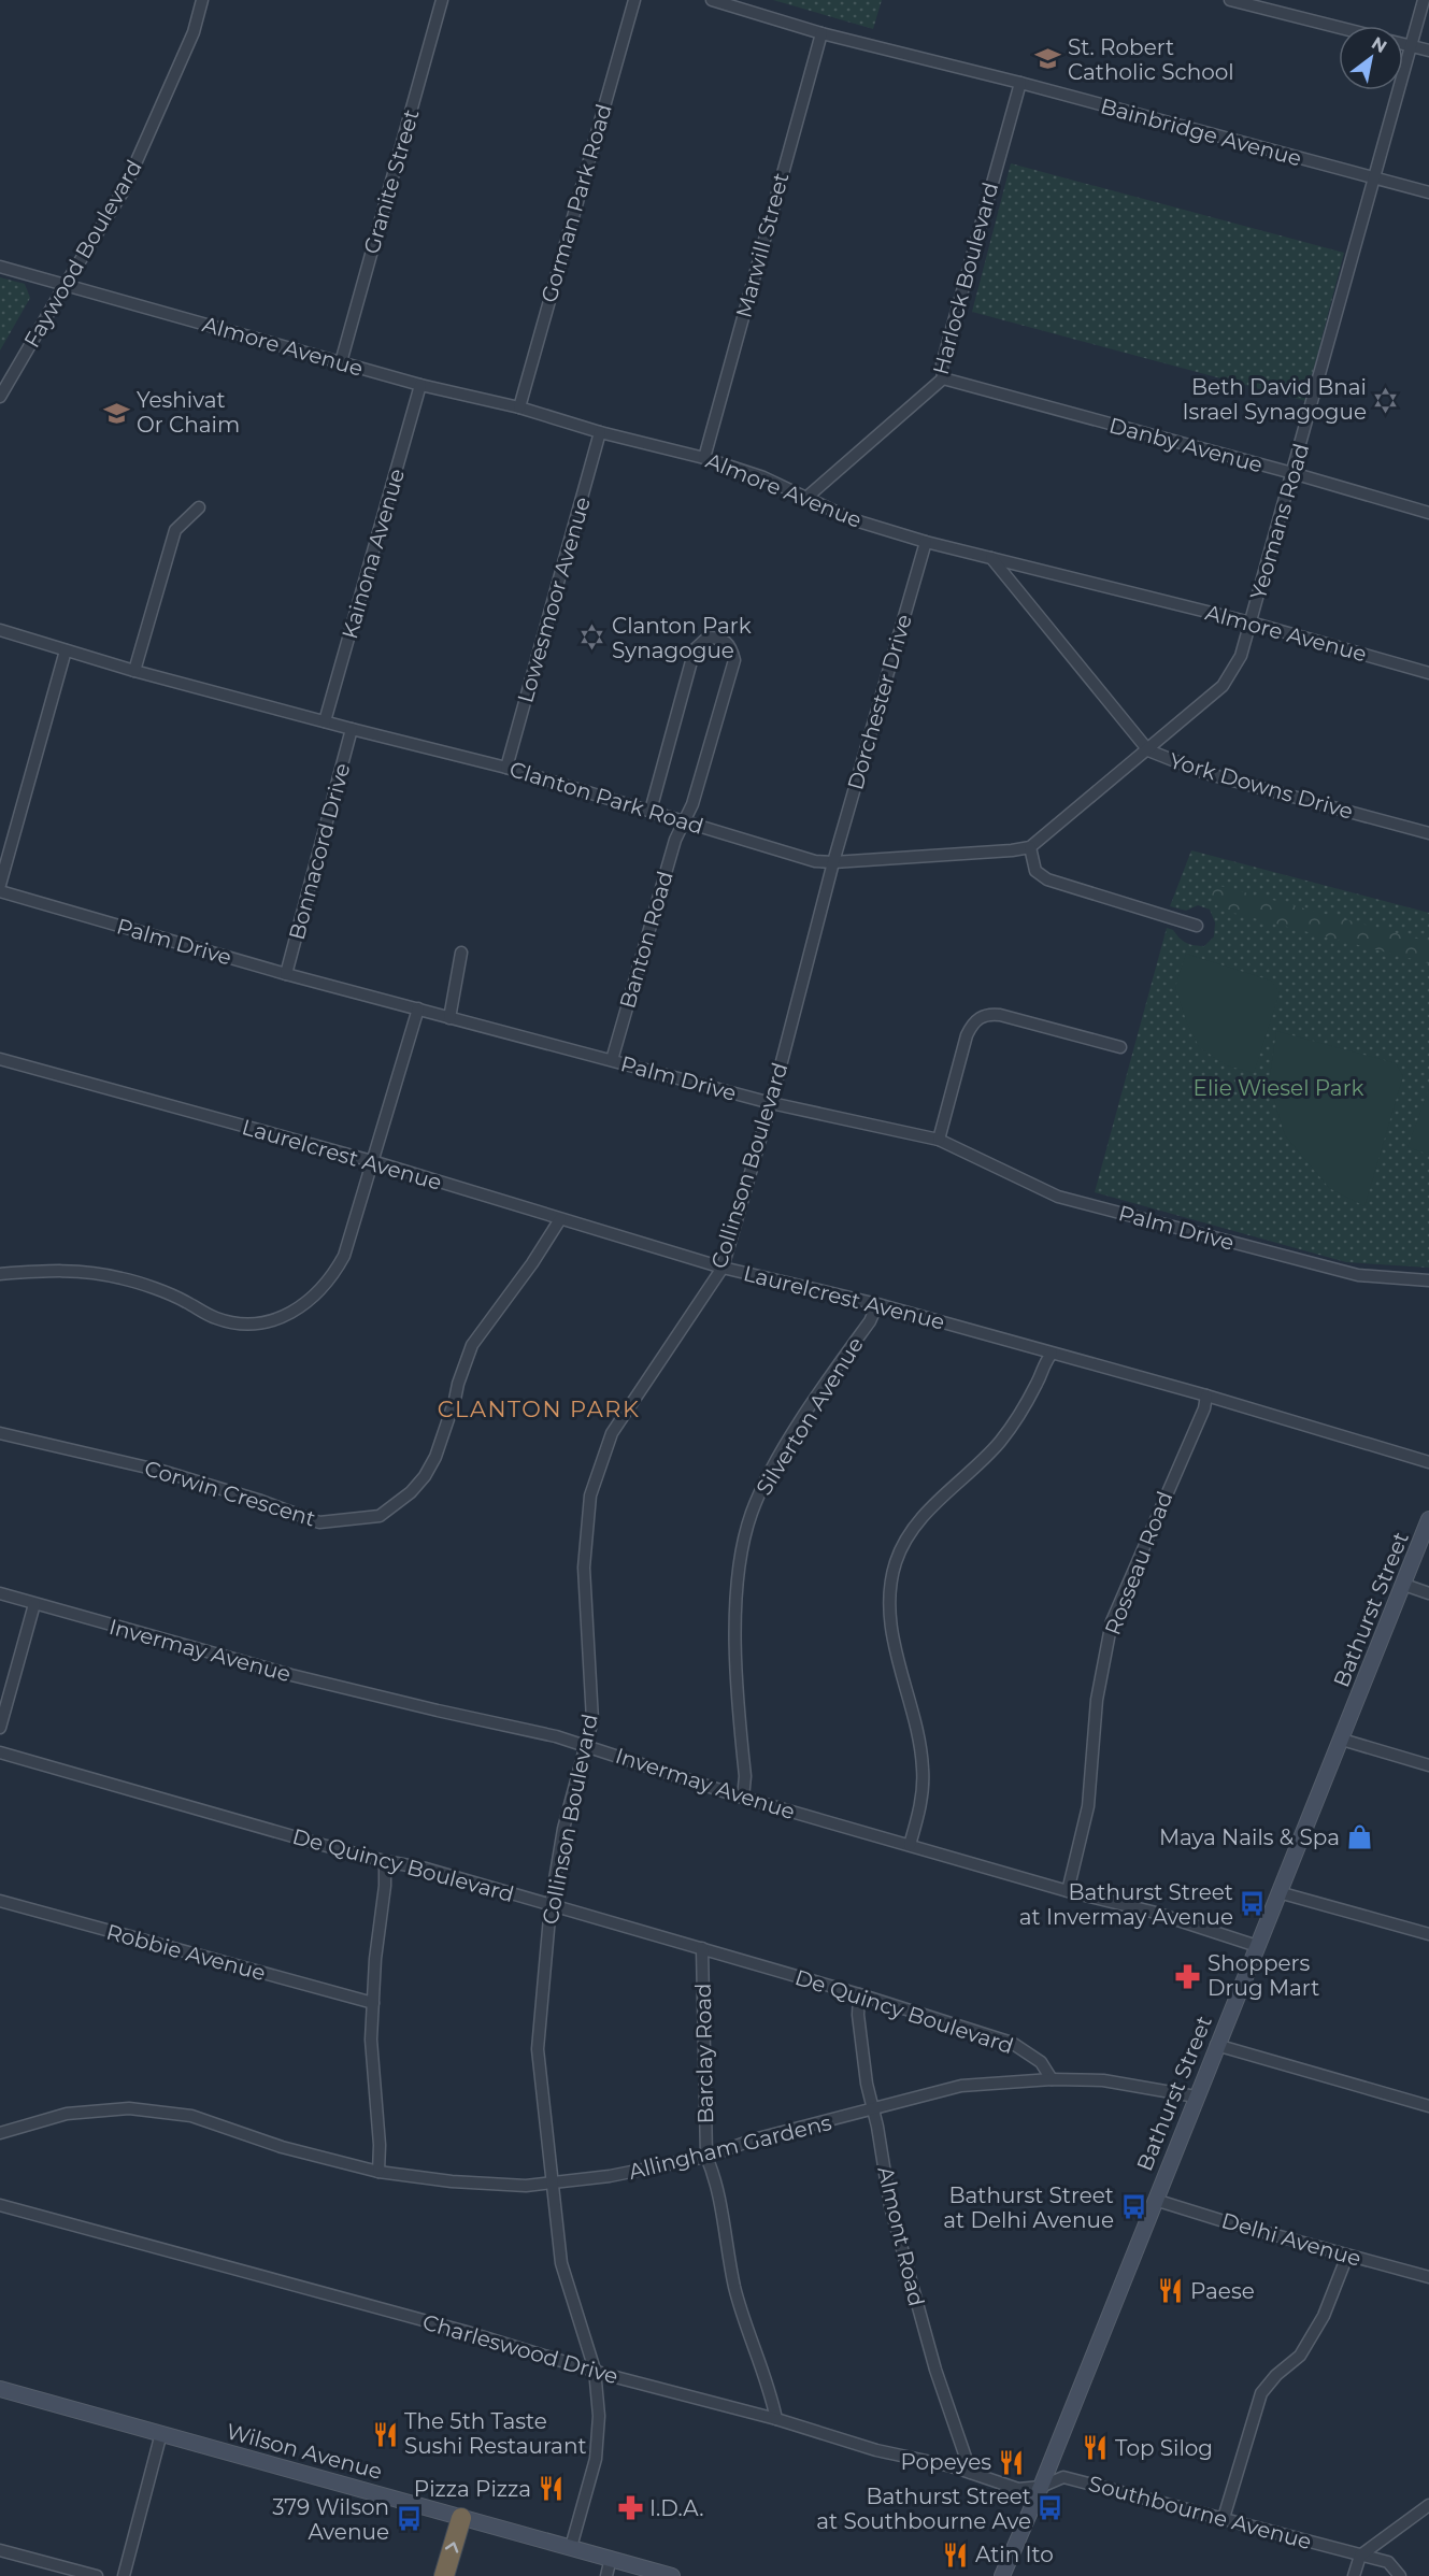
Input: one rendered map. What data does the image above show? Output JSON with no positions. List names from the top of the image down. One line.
{"streets":{"main road":["Bathurst Street","Wilson Avenue"],"street":["Bainbridge Avenue","Granite Street","Gorman Park Road","Marwill Street","Faywood Boulevard","Harlock Boulevard","Almore Avenue","Danby Avenue","Yeomans Road","Kainona Avenue","Lowesmoor Avenue","Dorchester Drive","York Downs Drive","Clanton Park Road","Bonnacord Drive","Banton Road","Palm Drive","Laurelcrest Avenue","Collinson Boulevard","Silverton Avenue","Corwin Crescent","Rosseau Road","Invermay Avenue","De Quincy Boulevard","Robbie Avenue","Barclay Road","Allingham Gardens","Almont Road","Delhi Avenue","Charleswood Drive","Southbourne Avenue"]},"crossings":[["Bainbridge Avenue","Marwill Street"],["Bainbridge Avenue","Harlock Boulevard"],["Bainbridge Avenue","Yeomans Road"],["Granite Street","Almore Avenue"],["Gorman Park Road","Almore Avenue"],["Marwill Street","Almore Avenue"],["Faywood Boulevard","Almore Avenue"],["Harlock Boulevard","Almore Avenue"],["Harlock Boulevard","Danby Avenue"],["Almore Avenue","Yeomans Road"],["Almore Avenue","Kainona Avenue"],["Almore Avenue","Lowesmoor Avenue"],["Almore Avenue","Dorchester Drive"],["Almore Avenue","York Downs Drive"],["Danby Avenue","Yeomans Road"],["Yeomans Road","York Downs Drive"],["Yeomans Road","Clanton Park Road"],["Kainona Avenue","Clanton Park Road"],["Lowesmoor Avenue","Clanton Park Road"],["Dorchester Drive","Clanton Park Road"],["Dorchester Drive","Collinson Boulevard"],["Clanton Park Road","Bonnacord Drive"],["Clanton Park Road","Banton Road"],["Clanton Park Road","Collinson Boulevard"],["Bonnacord Drive","Palm Drive"],["Banton Road","Palm Drive"],["Palm Drive","Collinson Boulevard"],["Laurelcrest Avenue","Collinson Boulevard"],["Laurelcrest Avenue","Silverton Avenue"],["Laurelcrest Avenue","Corwin Crescent"],["Laurelcrest Avenue","Rosseau Road"],["Collinson Boulevard","Invermay Avenue"],["Collinson Boulevard","De Quincy Boulevard"],["Collinson Boulevard","Allingham Gardens"],["Collinson Boulevard","Charleswood Drive"],["Collinson Boulevard","Wilson Avenue"],["Silverton Avenue","Invermay Avenue"],["Rosseau Road","Invermay Avenue"],["Bathurst Street","Invermay Avenue"],["Bathurst Street","Allingham Gardens"],["Bathurst Street","Delhi Avenue"],["Bathurst Street","Charleswood Drive"],["Bathurst Street","Southbourne Avenue"],["De Quincy Boulevard","Barclay Road"],["De Quincy Boulevard","Allingham Gardens"],["De Quincy Boulevard","Almont Road"],["Barclay Road","Allingham Gardens"],["Barclay Road","Charleswood Drive"],["Allingham Gardens","Almont Road"],["Almont Road","Charleswood Drive"],["Charleswood Drive","Southbourne Avenue"]],"districts":["CLANTON PARK"],"parks":["Elie Wiesel Park"],"places":{"school or university":["St. Robert Catholic School","Yeshivat Or Chaim"],"synagogue":["Beth David Bnai Israel Synagogue","Clanton Park Synagogue"],"shop":["Maya Nails & Spa"],"bus stop":["Bathurst Street at Invermay Avenue","Bathurst Street at Delhi Avenue","Bathurst Street at Southbourne Ave","379 Wilson Avenue"],"pharmacy":["Shoppers Drug Mart","I.D.A."],"restaurant":["Paese","The 5th Taste Sushi Restaurant","Top Silog","Popeyes","Pizza Pizza","Atin Ito"]},"north":"top right"}
